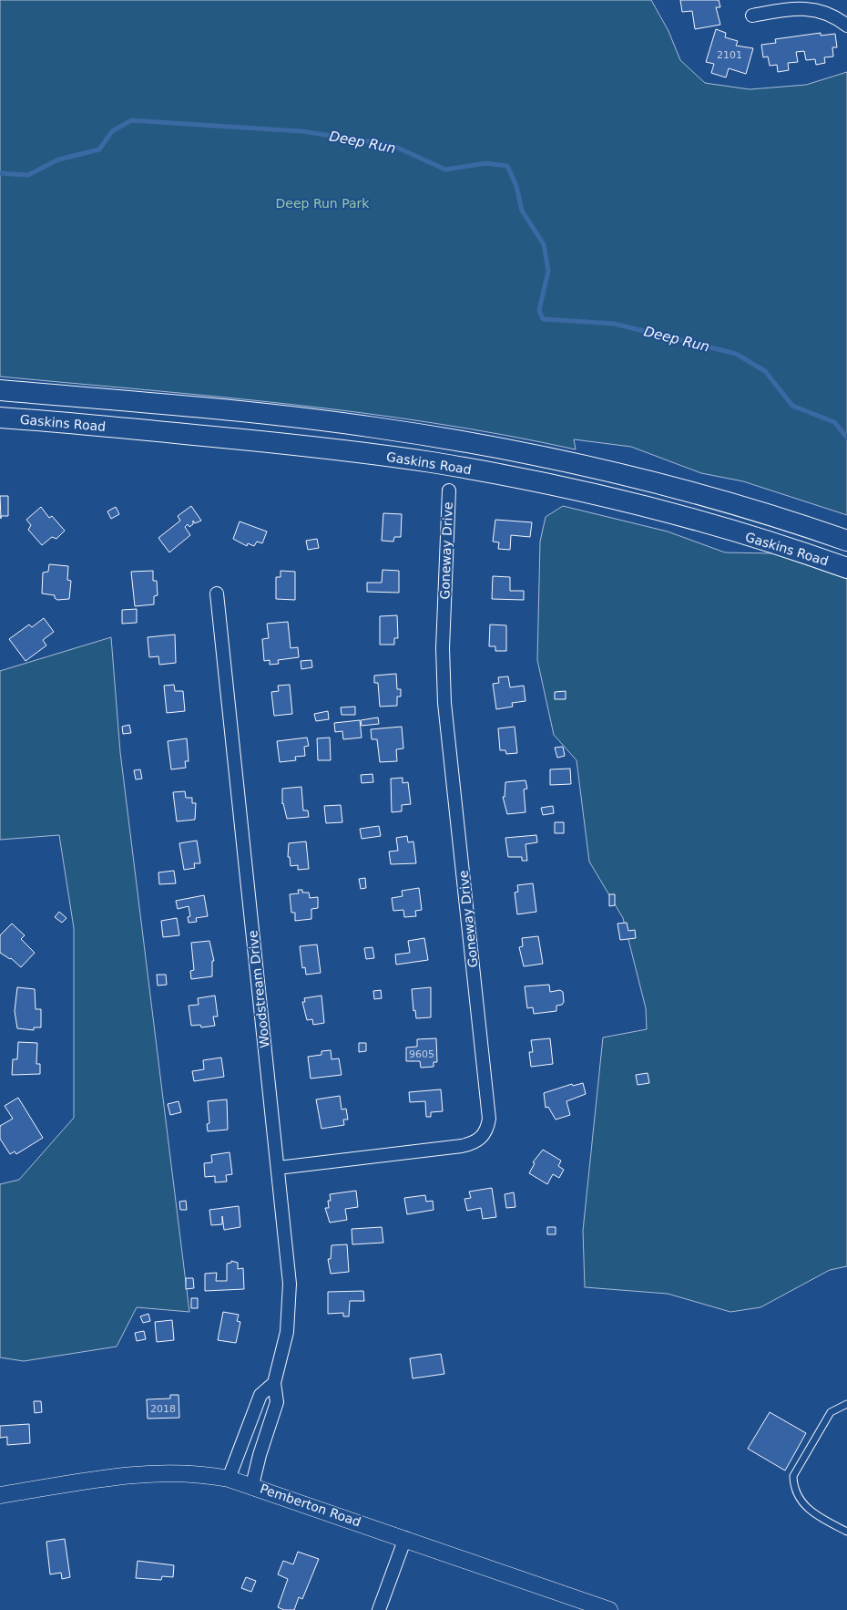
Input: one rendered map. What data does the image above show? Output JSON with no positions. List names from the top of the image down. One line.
{"streets":{"main road":["Gaskins Road"],"street":["Goneway Drive","Woodstream Drive","Pemberton Road"]},"crossings":[["Goneway Drive","Woodstream Drive"],["Woodstream Drive","Pemberton Road"]],"water":["Deep Run"],"parks":["Deep Run Park"],"house_numbers":["2101","9605","2018"]}
